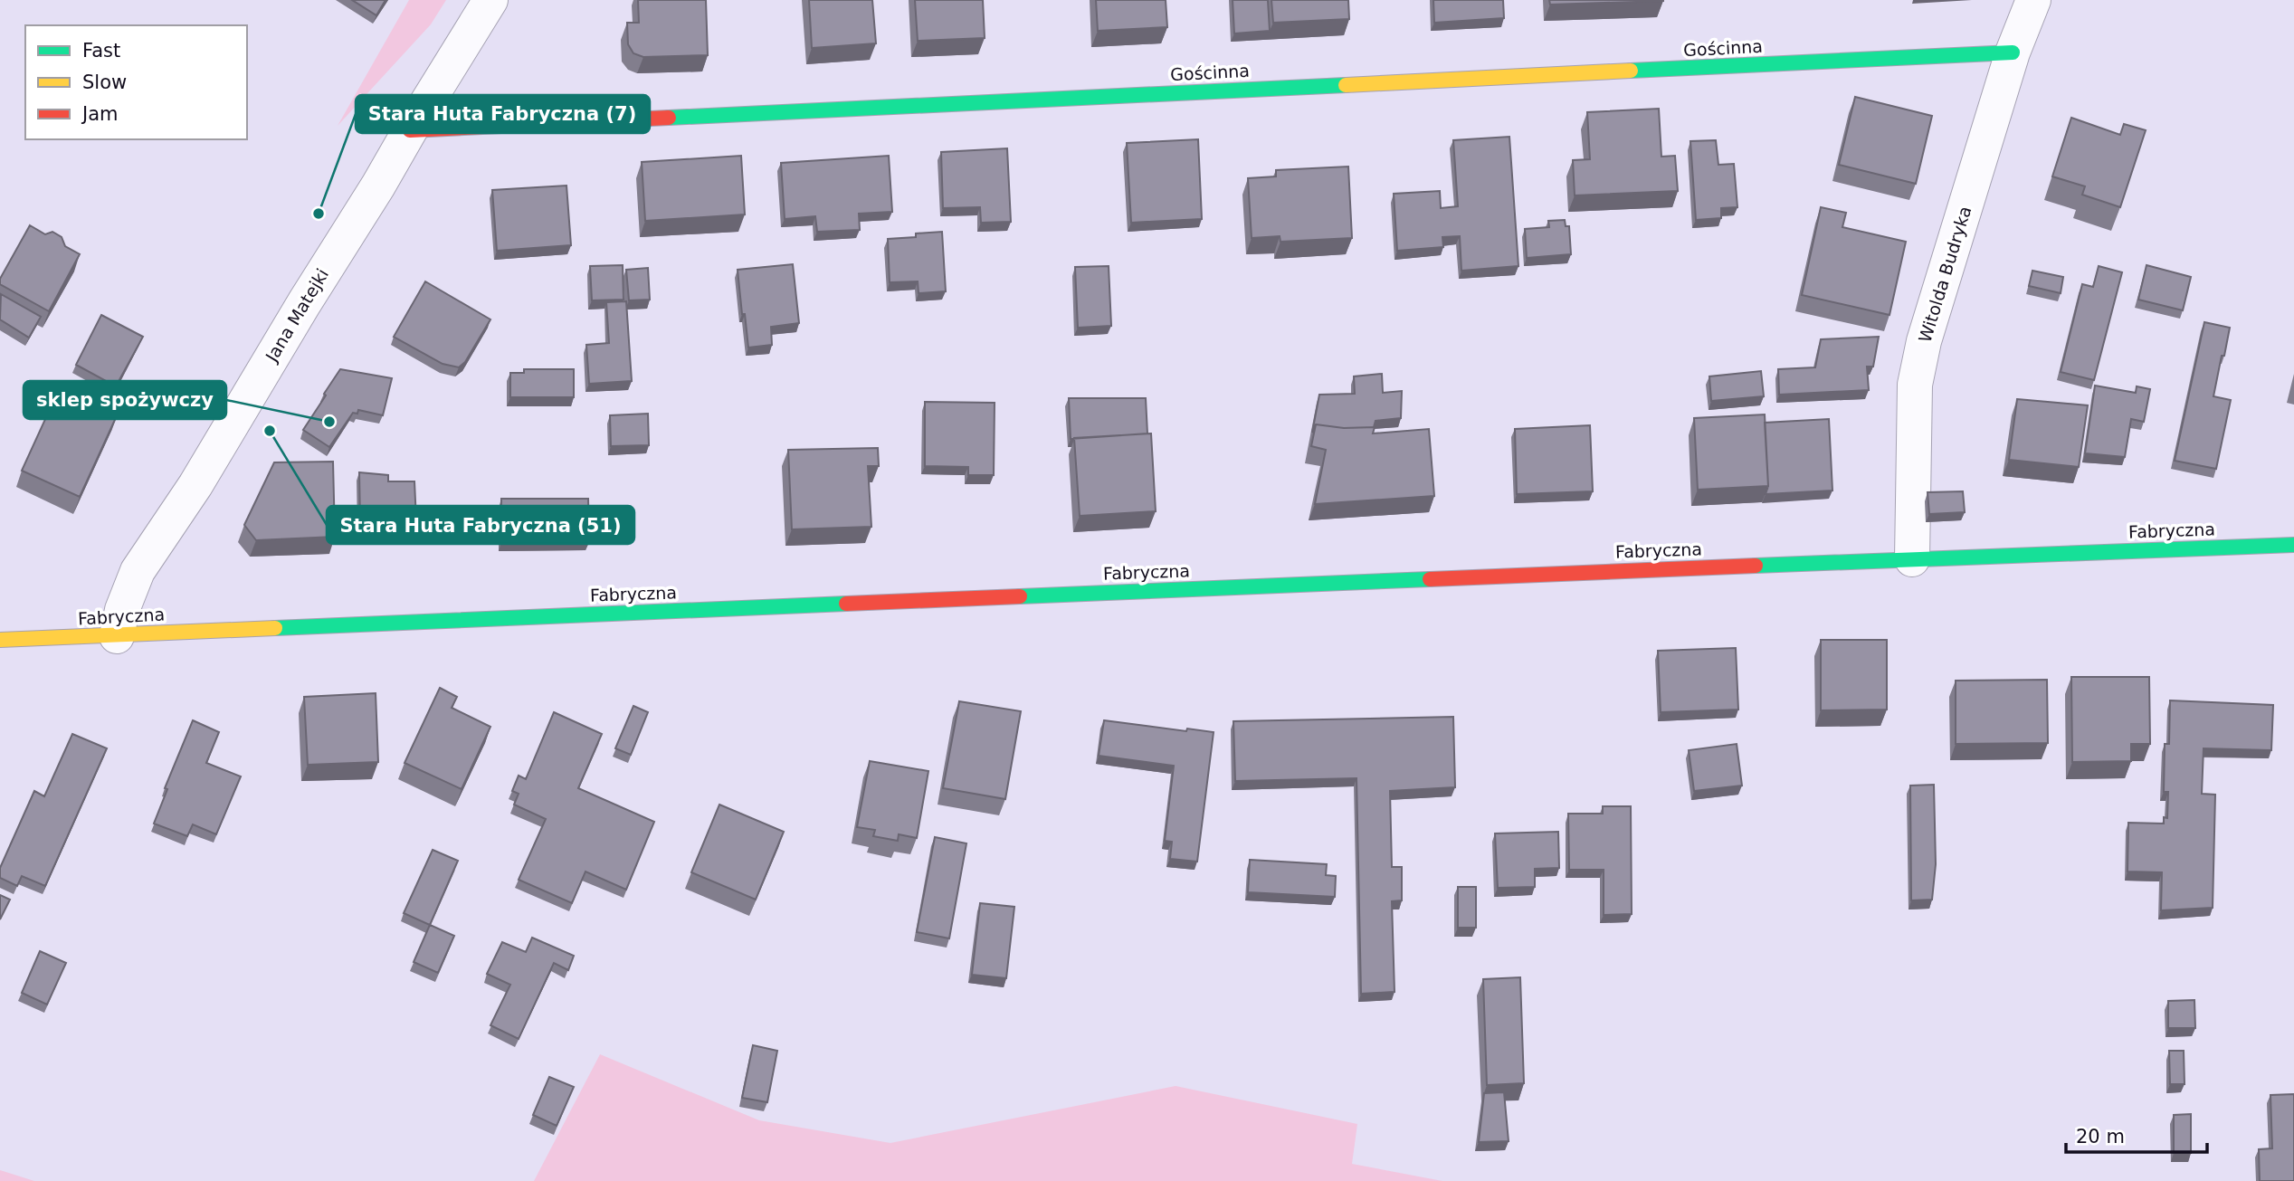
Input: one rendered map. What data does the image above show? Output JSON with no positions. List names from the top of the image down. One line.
{"streets":{"street":["Gościnna","Witolda Budryka","Jana Matejki","Fabryczna"]},"crossings":[["Gościnna","Witolda Budryka"],["Gościnna","Jana Matejki"],["Witolda Budryka","Fabryczna"],["Jana Matejki","Fabryczna"]],"places":["Stara Huta Fabryczna (7)","sklep spożywczy","Stara Huta Fabryczna (51)"],"legend":["Fast","Slow","Jam"],"scale_bar":"20 m"}
